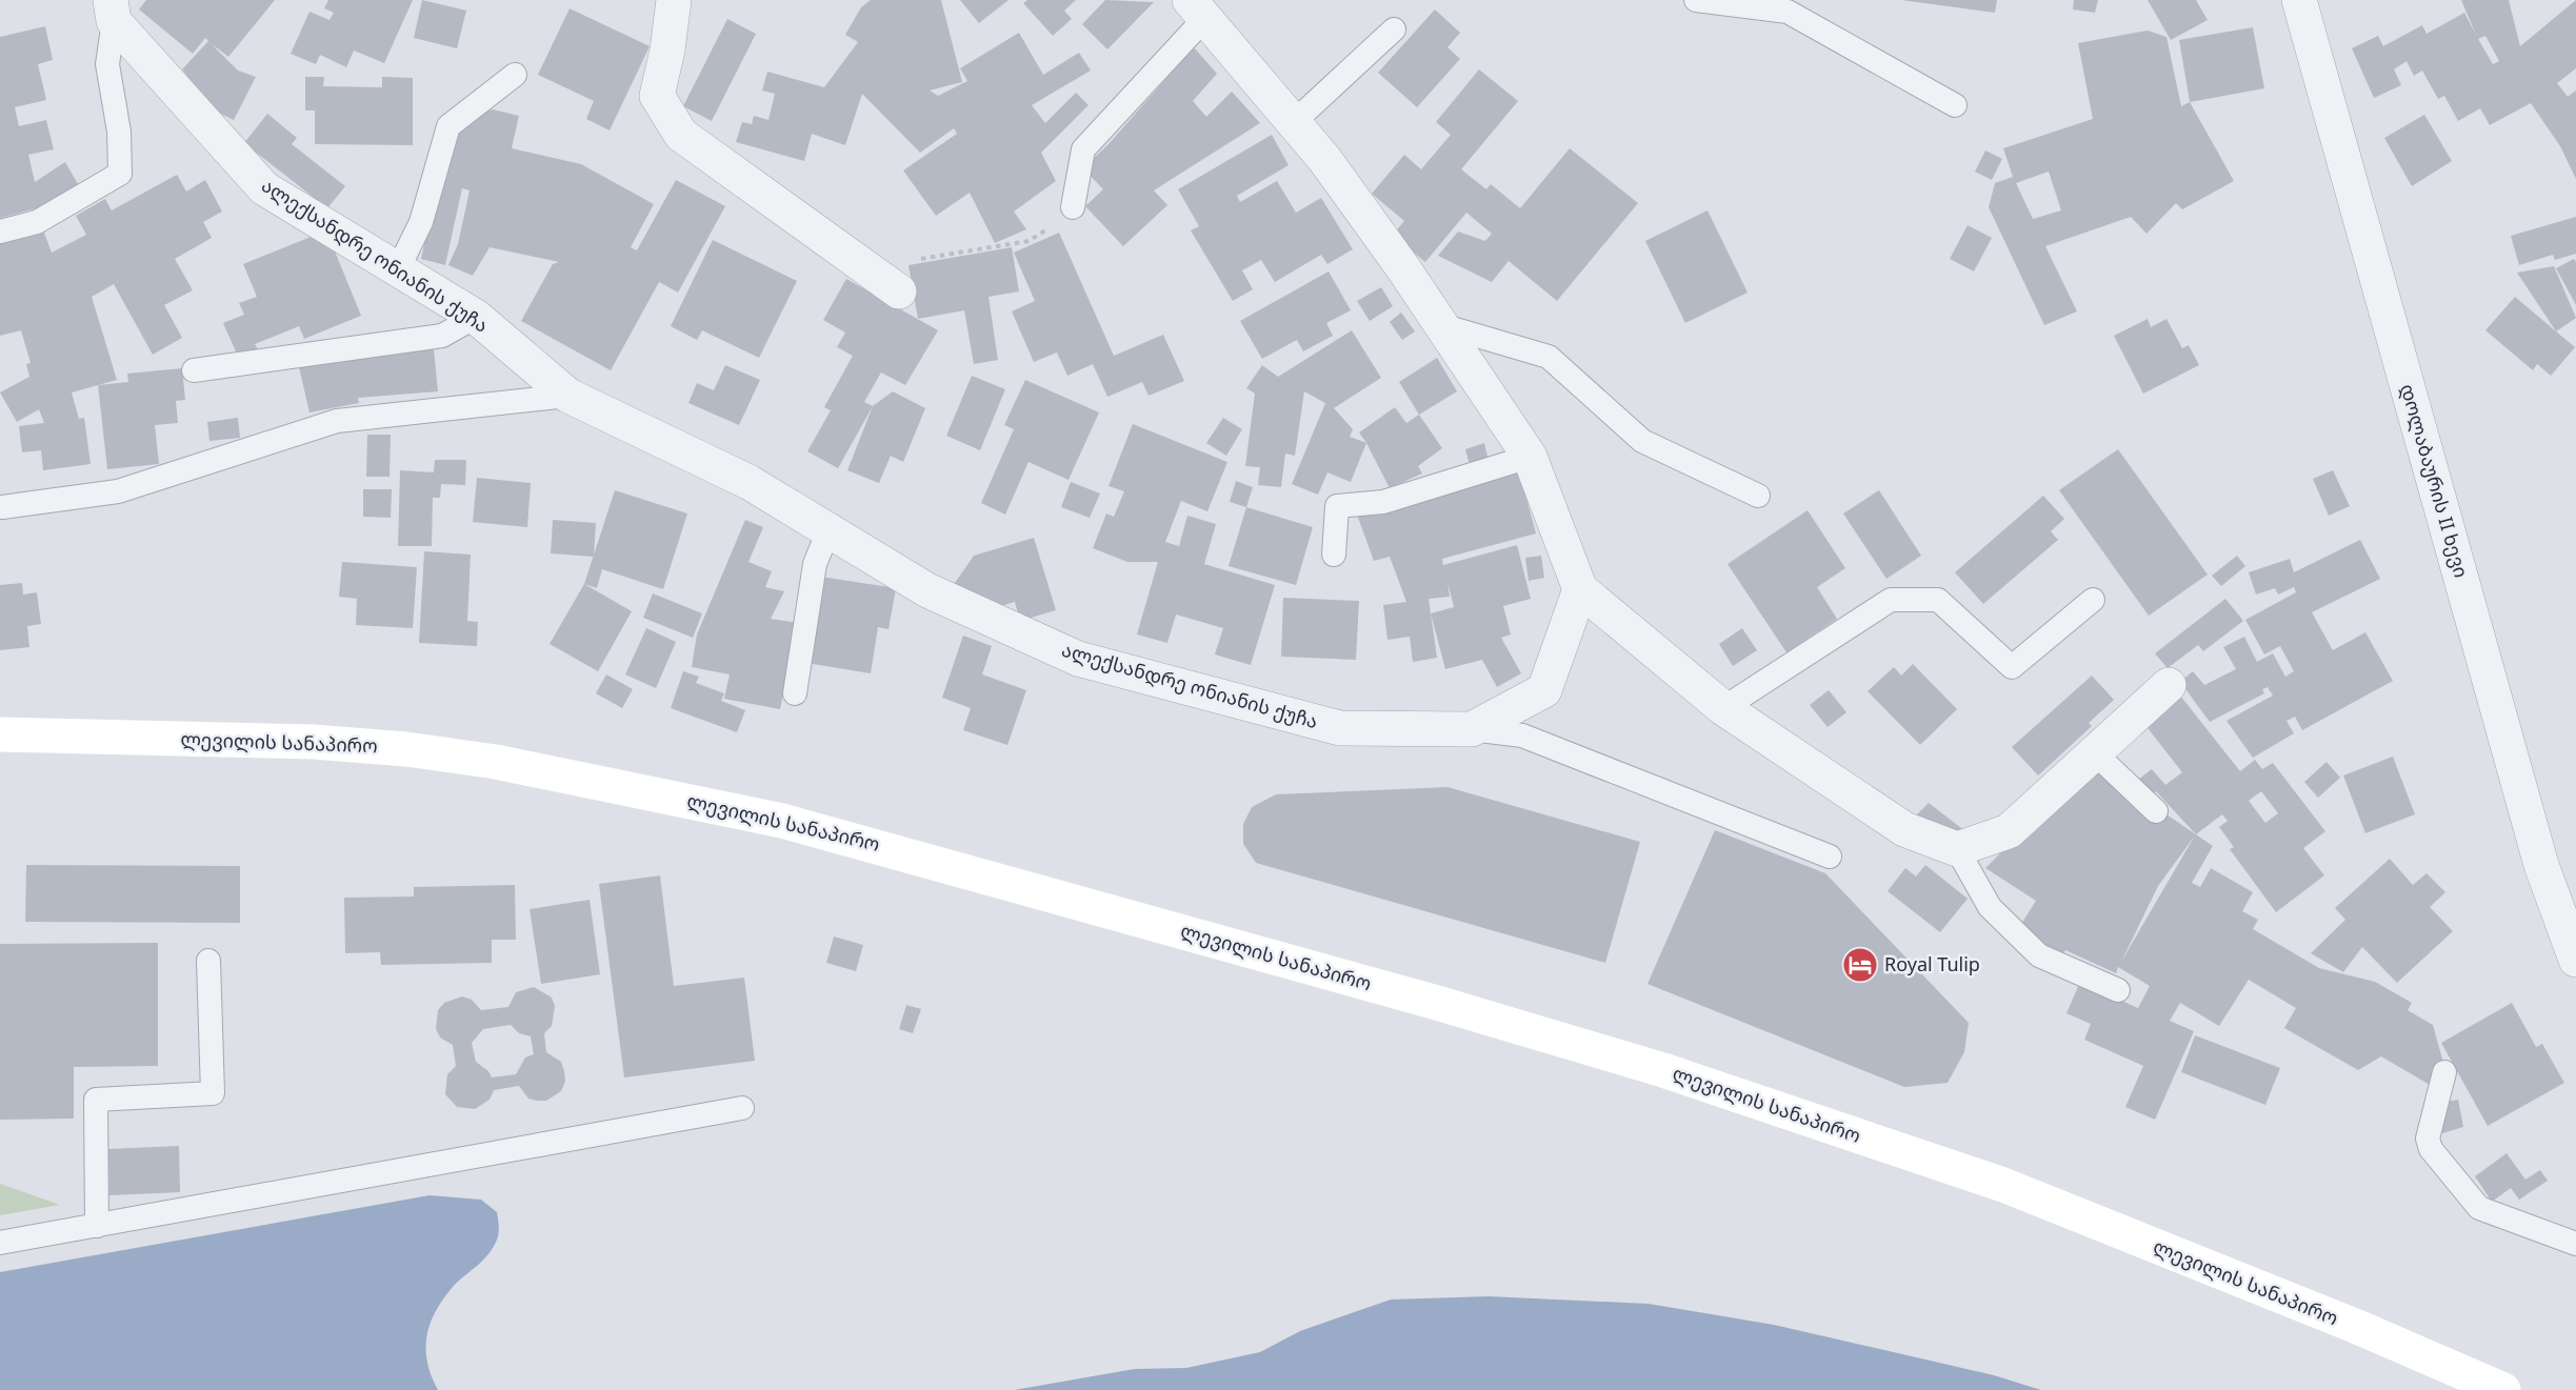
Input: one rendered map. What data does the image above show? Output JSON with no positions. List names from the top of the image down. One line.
{"streets":{"main road":["ლევილის სანაპირო"],"street":["ალექსანდრე ონიანის ქუჩა","დოლაბაურის II ხევი"]},"places":{"hotel":["Royal Tulip"]}}
